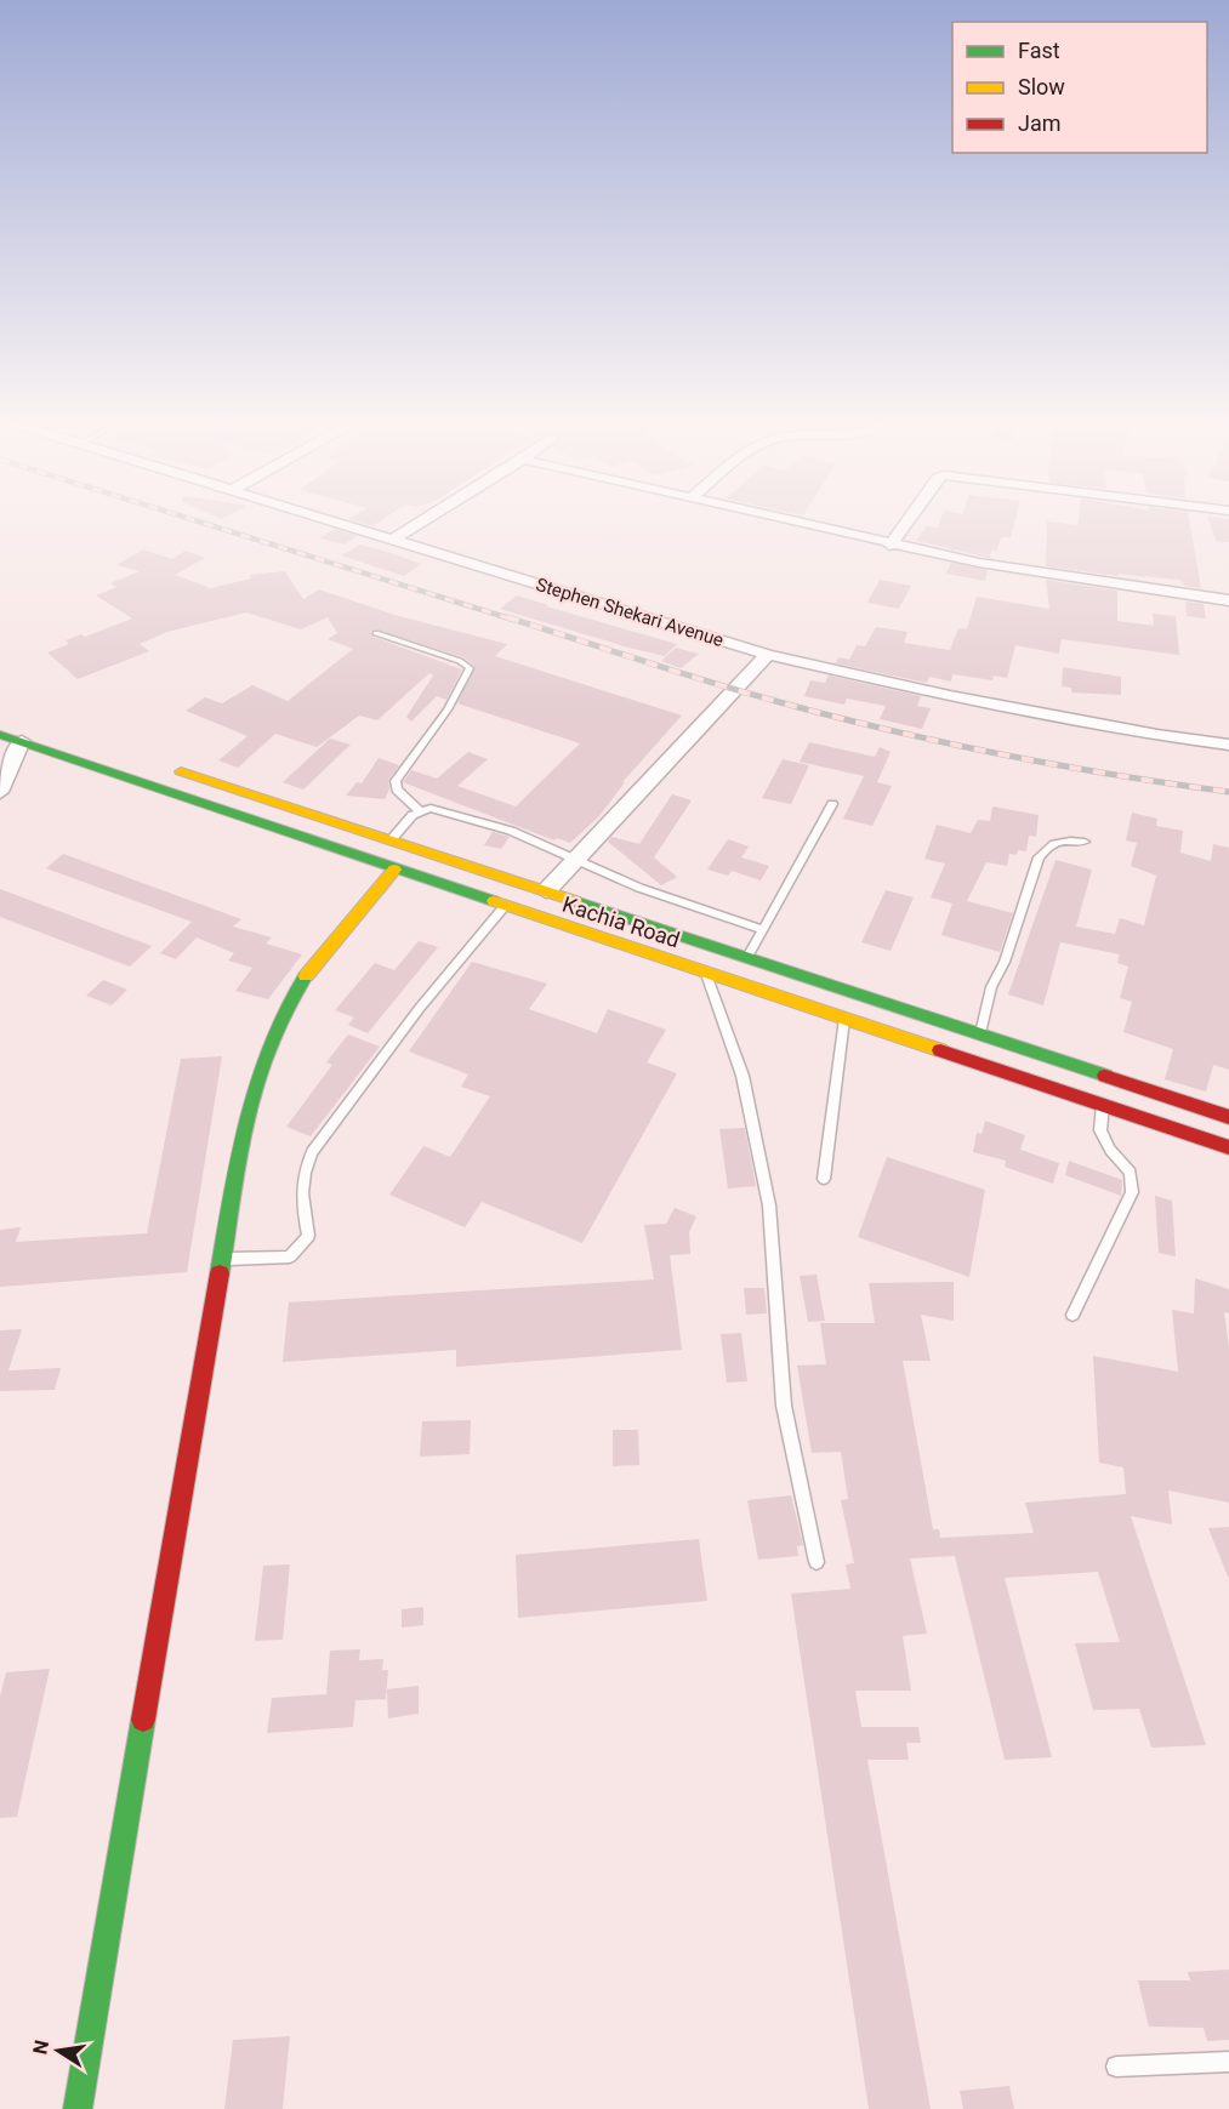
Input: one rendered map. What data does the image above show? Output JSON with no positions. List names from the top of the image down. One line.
{"streets":{"main road":["Kachia Road"],"street":["Stephen Shekari Avenue"]},"legend":["Fast","Slow","Jam"],"north":"left"}
